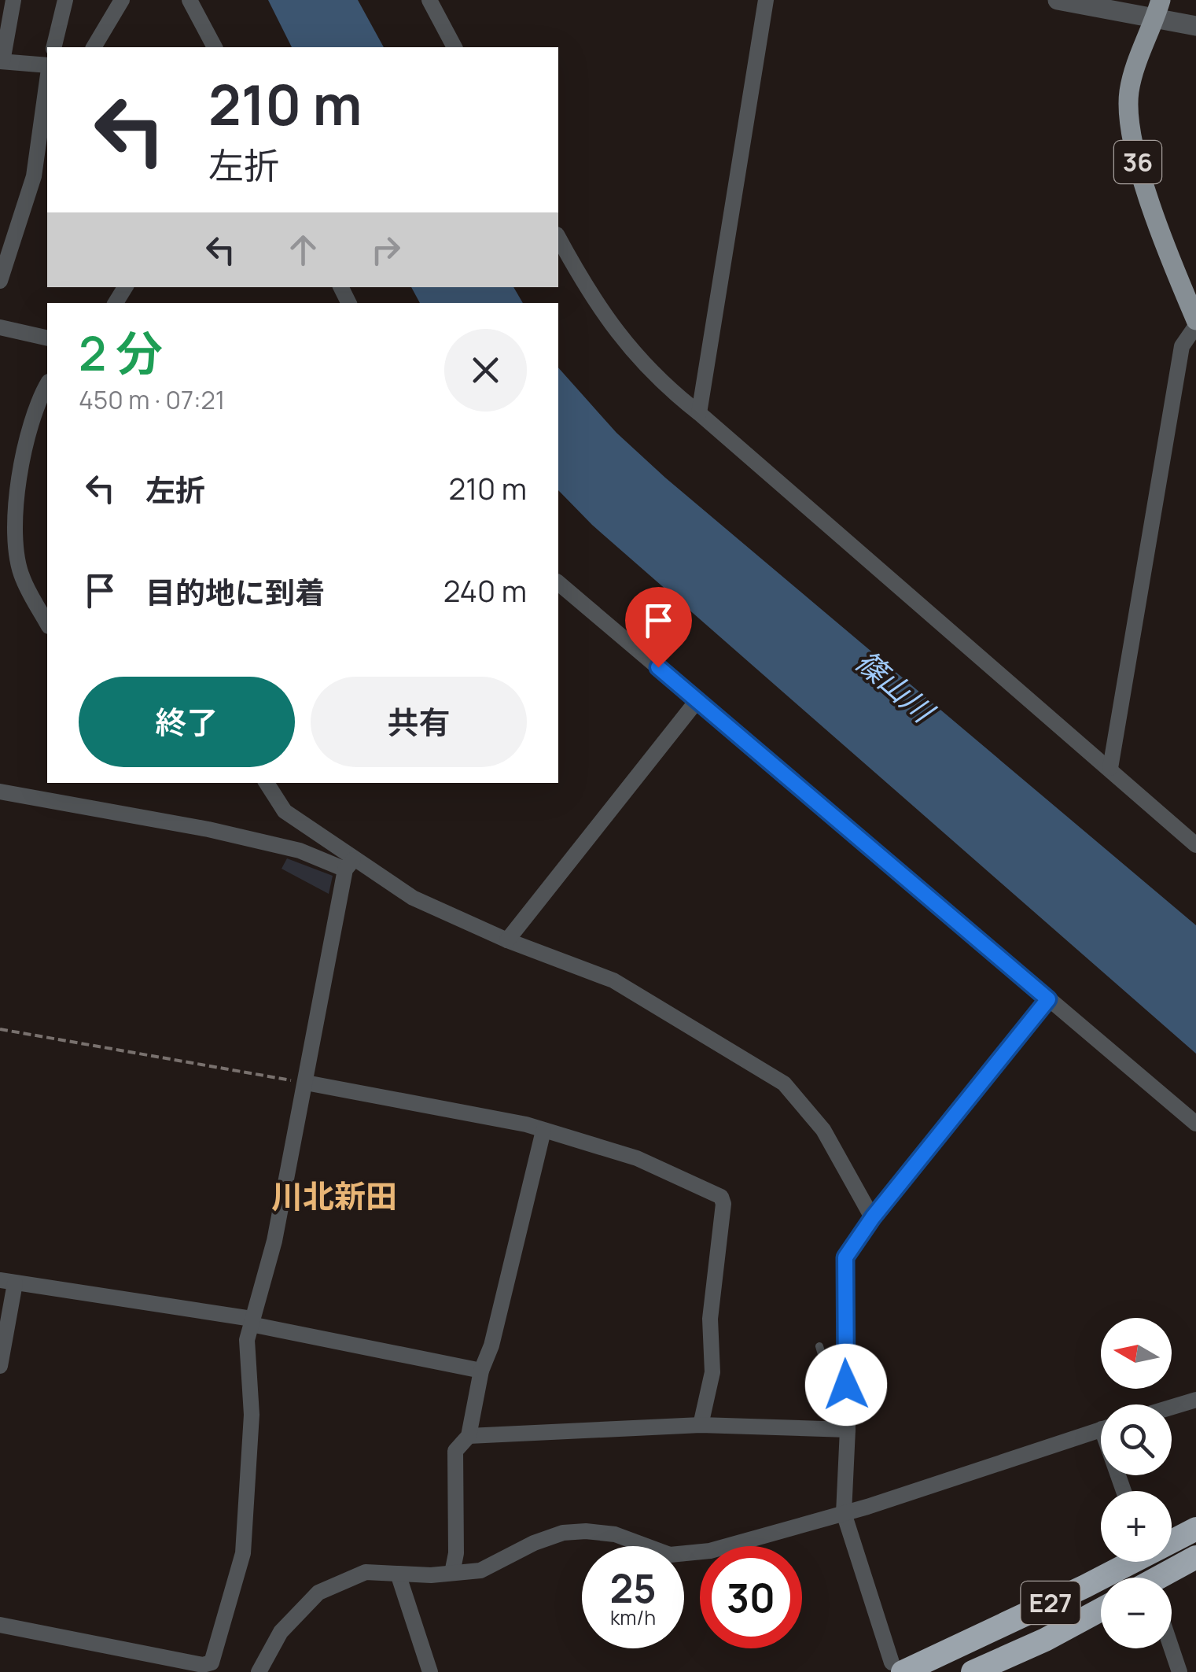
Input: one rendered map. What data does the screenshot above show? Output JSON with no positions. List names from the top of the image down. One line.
{"streets":{"highway":["E27"],"main road":["36"]},"districts":["川北新田"],"water":["篠山川"],"north":"left","page":{"turn":["210 m","左折"],"heading":["2 分","450 m · 07:21"],"list":[{"name":"左折","value":"210 m"},{"name":"目的地に到着","value":"240 m"}],"buttons":["終了","共有"],"map_buttons":["+","−"],"speed":"25 km/h","limit":"30"}}
